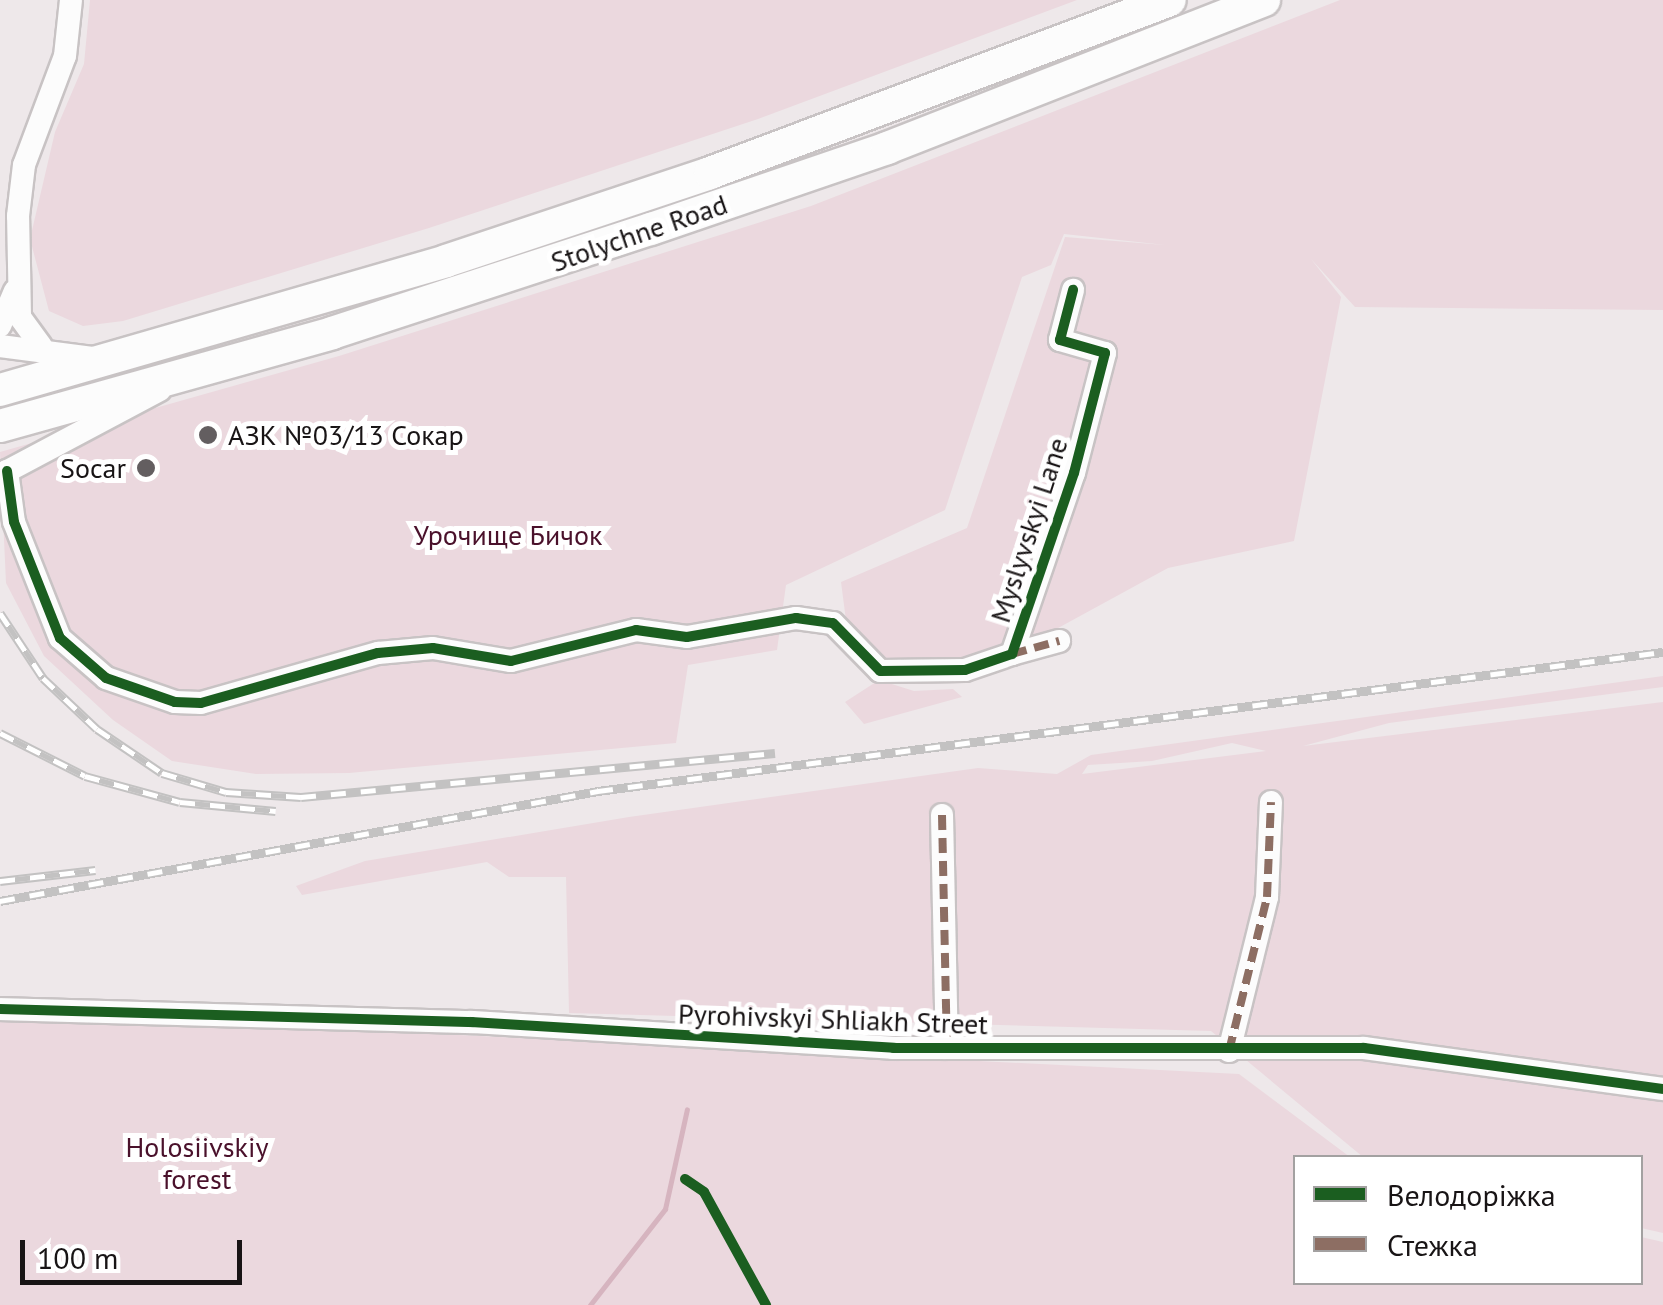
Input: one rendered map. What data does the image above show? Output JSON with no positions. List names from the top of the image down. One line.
{"streets":{"highway":["Stolychne Road"],"street":["Myslyvskyi Lane","Pyrohivskyi Shliakh Street"]},"parks":["Урочище Бичок","Holosiivskiy forest"],"places":["АЗК №03/13 Сокар","Socar"],"legend":["Велодоріжка","Стежка"],"scale_bar":"100 m"}
